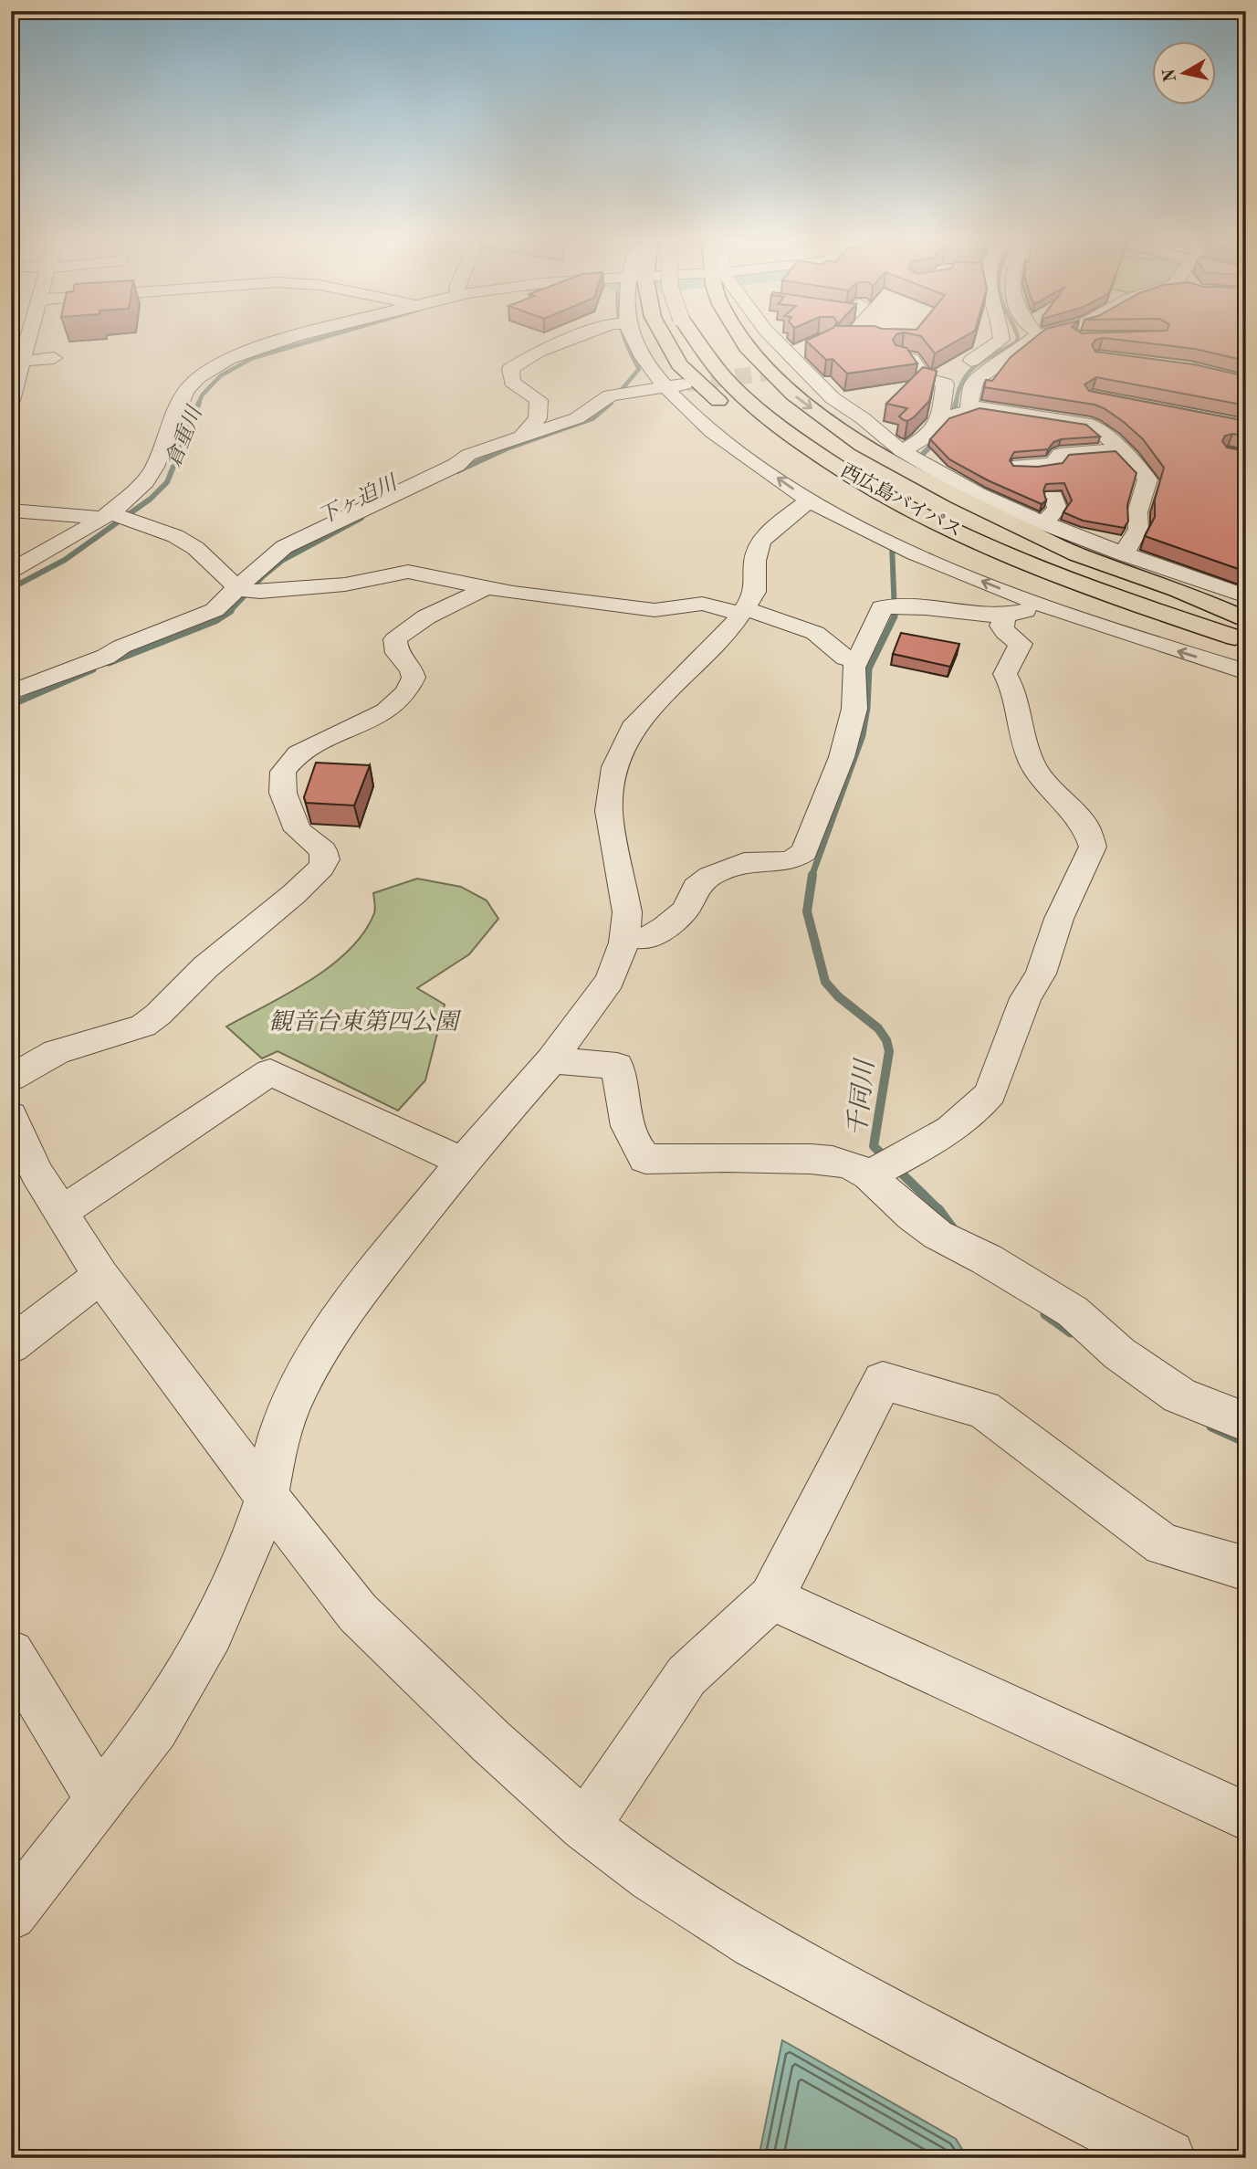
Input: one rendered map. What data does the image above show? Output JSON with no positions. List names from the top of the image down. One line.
{"streets":{"main road":["西広島バイパス"]},"water":["倉重川","下ヶ迫川","千同川"],"parks":["観音台東第四公園"],"north":"left"}
